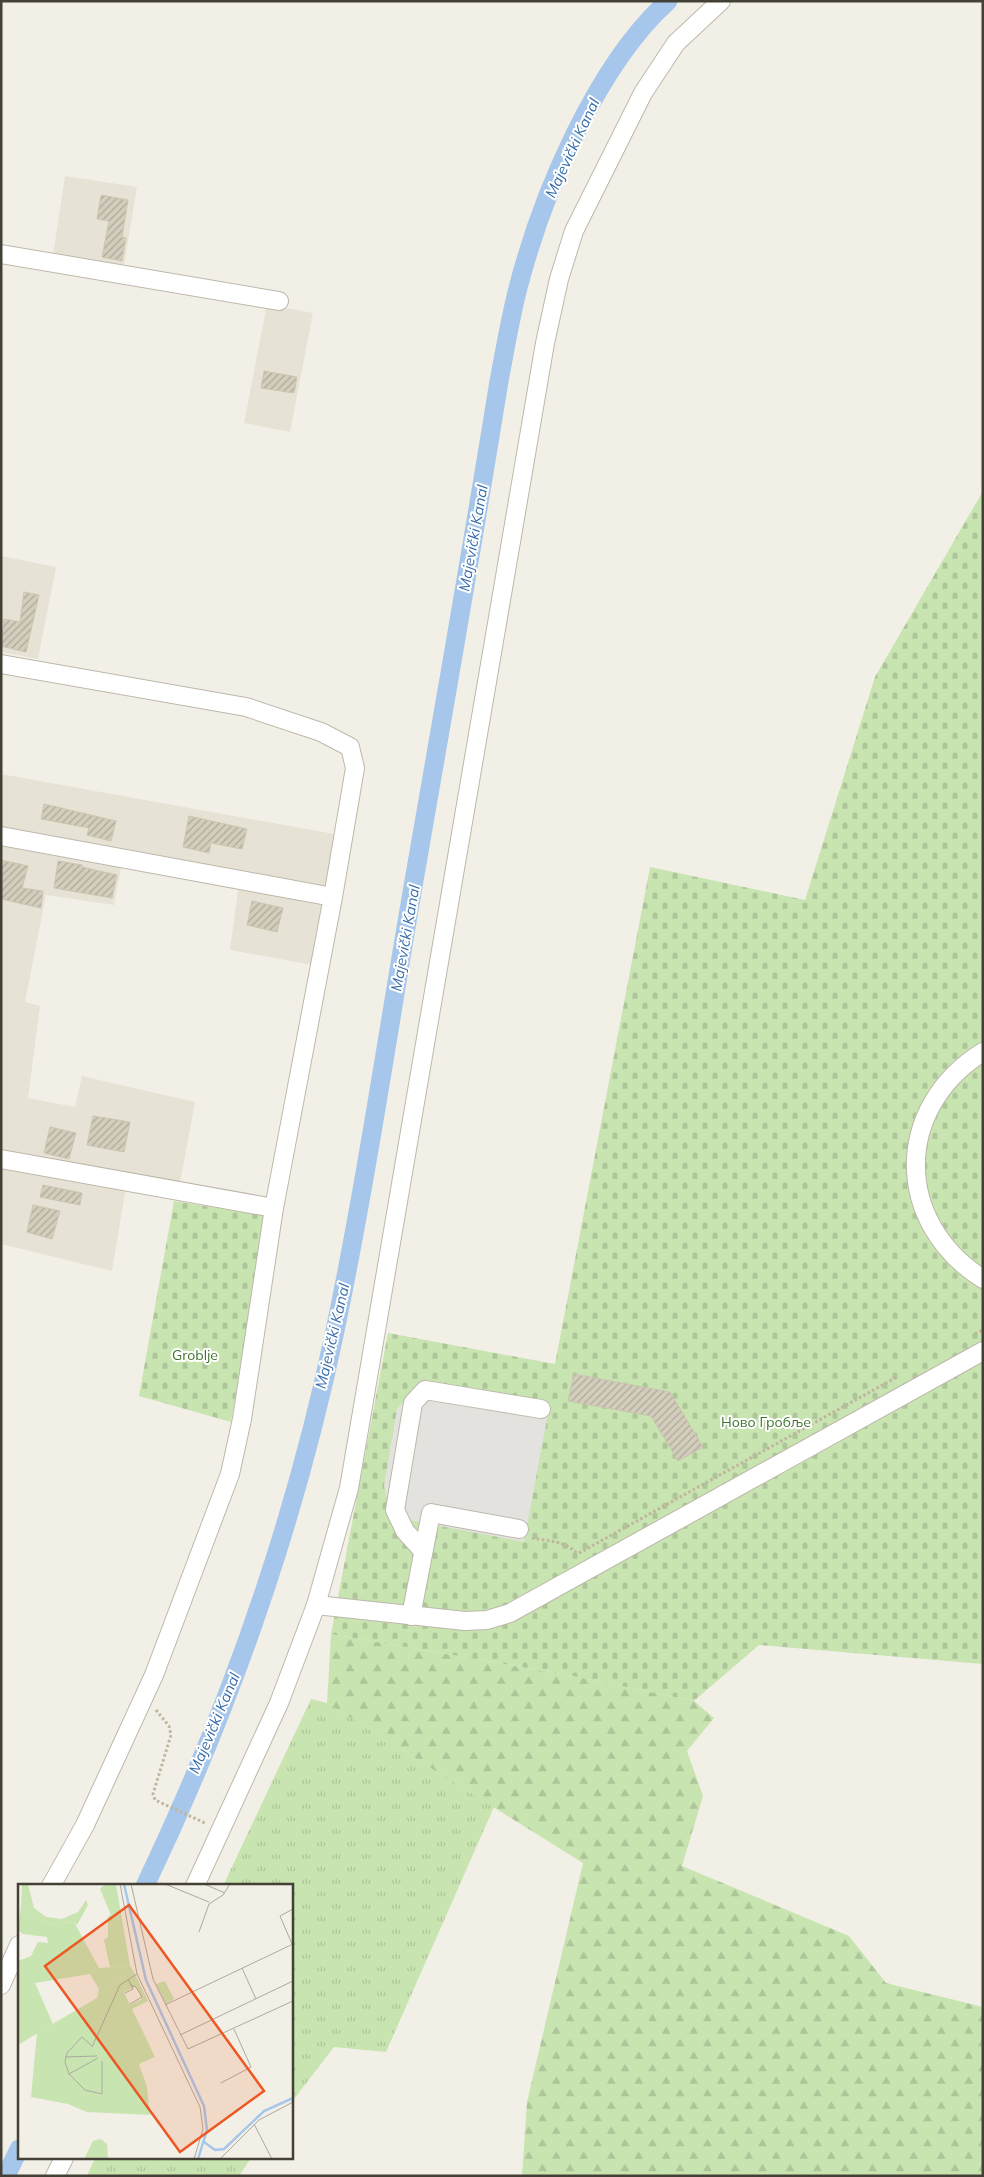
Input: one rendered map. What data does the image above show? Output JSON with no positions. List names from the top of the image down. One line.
{"water":["Majevički Kanal"],"parks":["Groblje","Ново Гробље"]}
